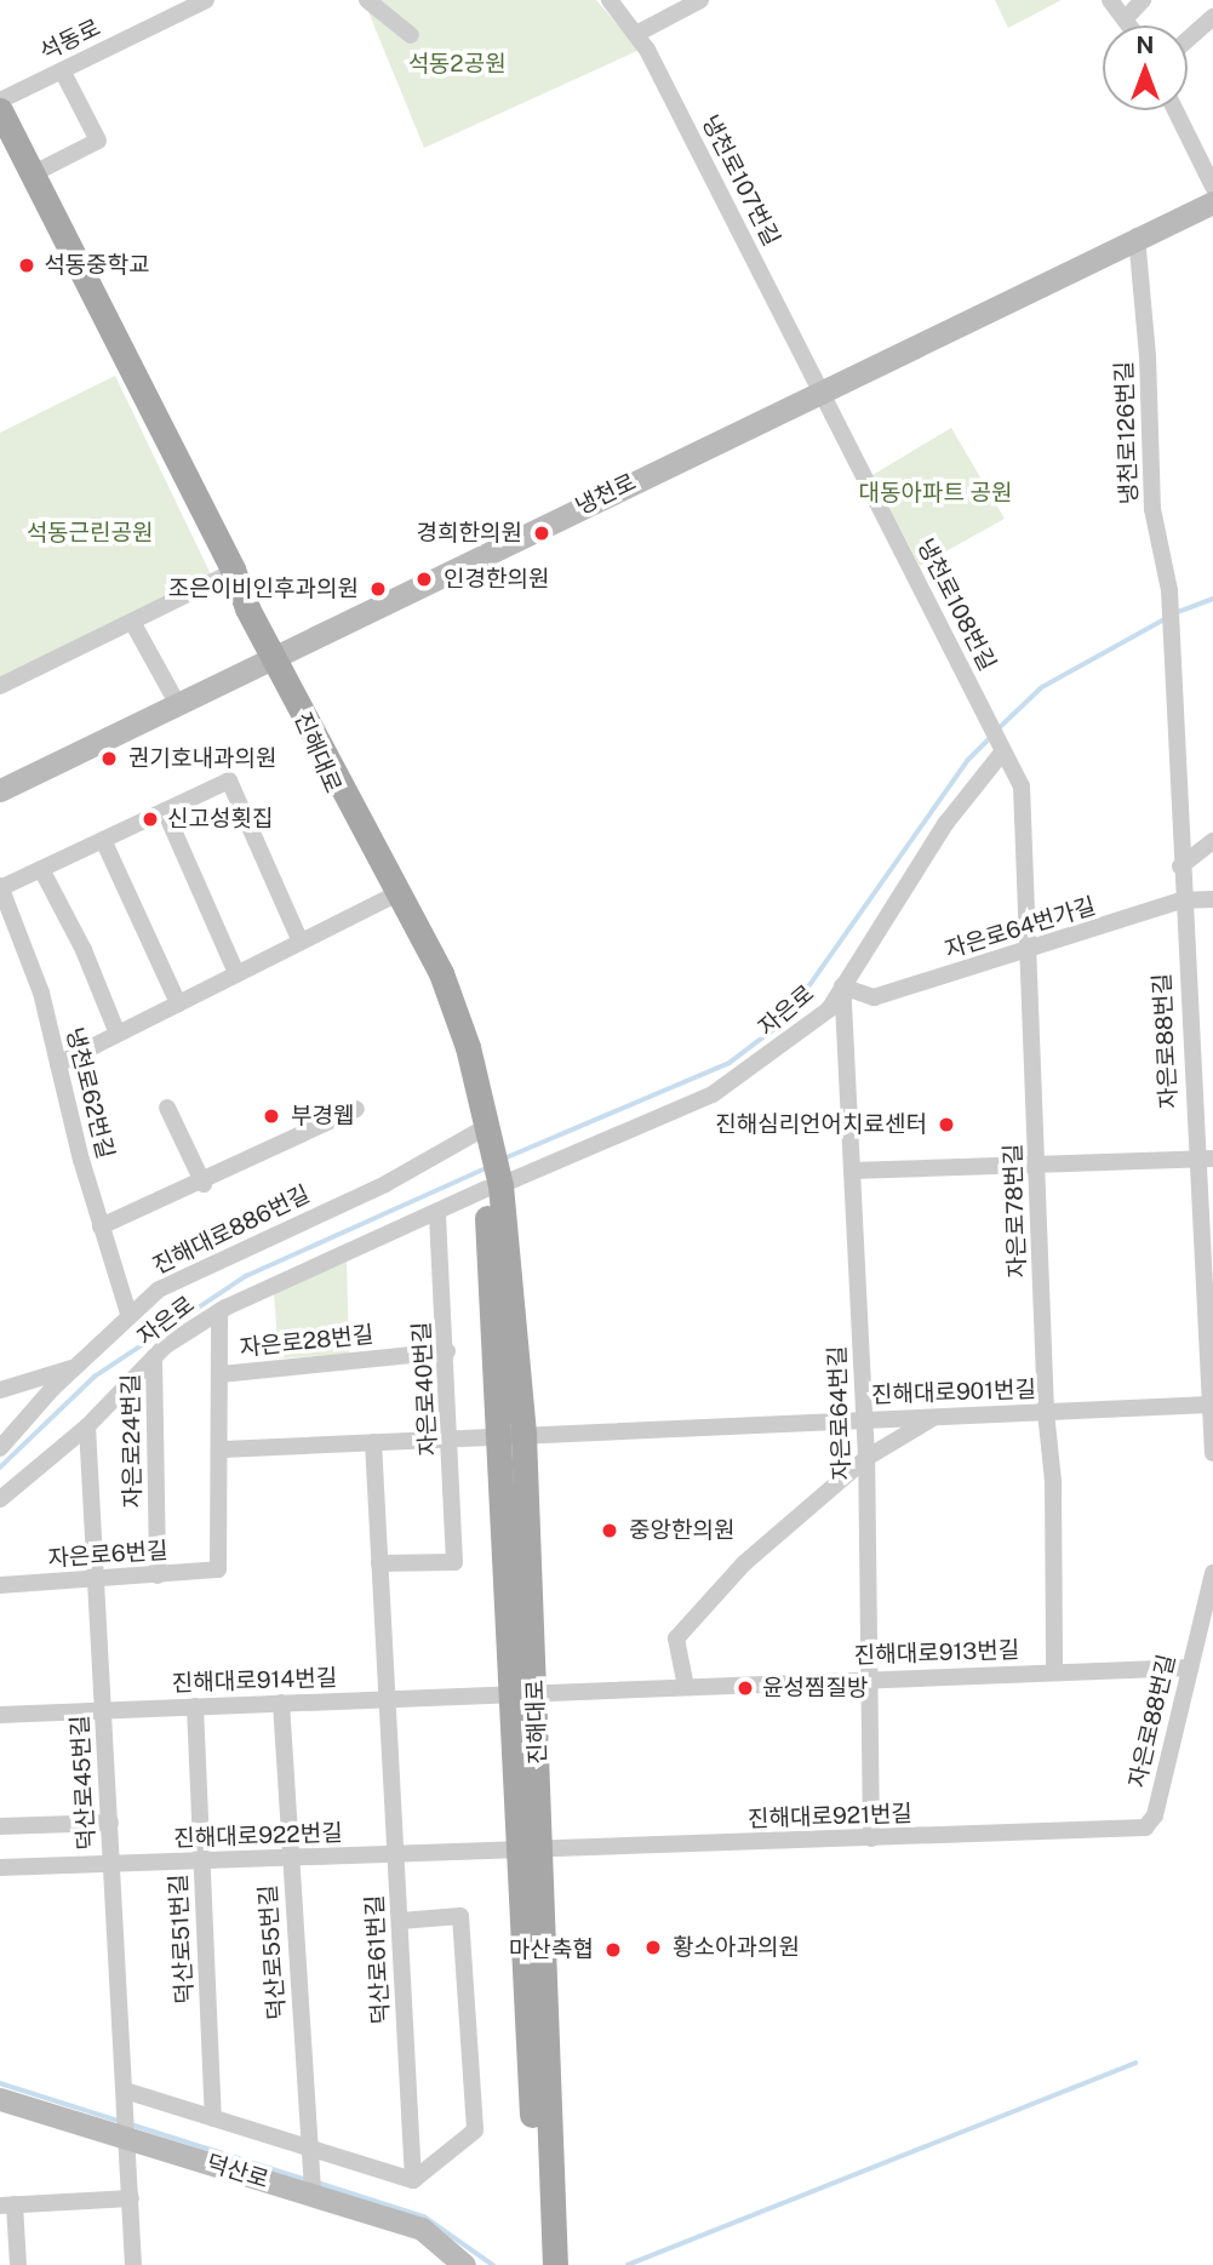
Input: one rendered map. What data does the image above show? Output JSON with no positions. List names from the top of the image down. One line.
{"streets":{"main road":["냉천로","진해대로","덕산로"],"street":["석동로","냉천로107번길","냉천로126번길","냉천로108번길","자은로64번가길","자은로","자은로88번길","냉천로62번길","자은로78번길","진해대로886번길","자은로28번길","자은로40번길","진해대로901번길","자은로64번길","자은로24번길","자은로6번길","진해대로913번길","진해대로914번길","덕산로45번길","진해대로921번길","진해대로922번길","덕산로51번길","덕산로55번길","덕산로61번길"]},"crossings":[["냉천로107번길","냉천로"],["냉천로107번길","냉천로108번길"],["냉천로126번길","냉천로"],["냉천로126번길","자은로88번길"],["냉천로","냉천로108번길"],["냉천로108번길","자은로"],["냉천로108번길","자은로78번길"],["진해대로","자은로"],["진해대로","진해대로886번길"],["진해대로","진해대로901번길"],["진해대로","진해대로913번길"],["진해대로","진해대로914번길"],["진해대로","진해대로921번길"],["진해대로","진해대로922번길"],["자은로64번가길","자은로"],["자은로64번가길","자은로88번길"],["자은로64번가길","자은로78번길"],["자은로64번가길","자은로64번길"],["자은로","자은로78번길"],["자은로","자은로28번길"],["자은로","자은로40번길"],["자은로","자은로64번길"],["자은로","자은로24번길"],["자은로","덕산로45번길"],["자은로88번길","진해대로901번길"],["자은로88번길","진해대로913번길"],["자은로88번길","진해대로921번길"],["냉천로62번길","진해대로886번길"],["자은로78번길","진해대로901번길"],["자은로78번길","진해대로913번길"],["자은로28번길","자은로40번길"],["자은로28번길","진해대로901번길"],["자은로28번길","자은로6번길"],["자은로40번길","진해대로901번길"],["자은로40번길","덕산로61번길"],["진해대로901번길","자은로64번길"],["진해대로901번길","덕산로61번길"],["자은로64번길","진해대로913번길"],["자은로64번길","진해대로921번길"],["자은로24번길","자은로6번길"],["자은로6번길","덕산로45번길"],["진해대로913번길","진해대로914번길"],["진해대로914번길","덕산로45번길"],["진해대로914번길","덕산로51번길"],["진해대로914번길","덕산로55번길"],["진해대로914번길","덕산로61번길"],["덕산로45번길","진해대로922번길"],["덕산로45번길","덕산로"],["진해대로921번길","진해대로922번길"],["진해대로922번길","덕산로51번길"],["진해대로922번길","덕산로55번길"],["진해대로922번길","덕산로61번길"],["덕산로55번길","덕산로"]],"parks":["석동2공원","대동아파트 공원","석동근린공원"],"places":["석동중학교","경희한의원","인경한의원","조은이비인후과의원","권기호내과의원","신고성횟집","부경웹","진해심리언어치료센터","중앙한의원","윤성찜질방","황소아과의원","마산축협"],"north":"top"}
